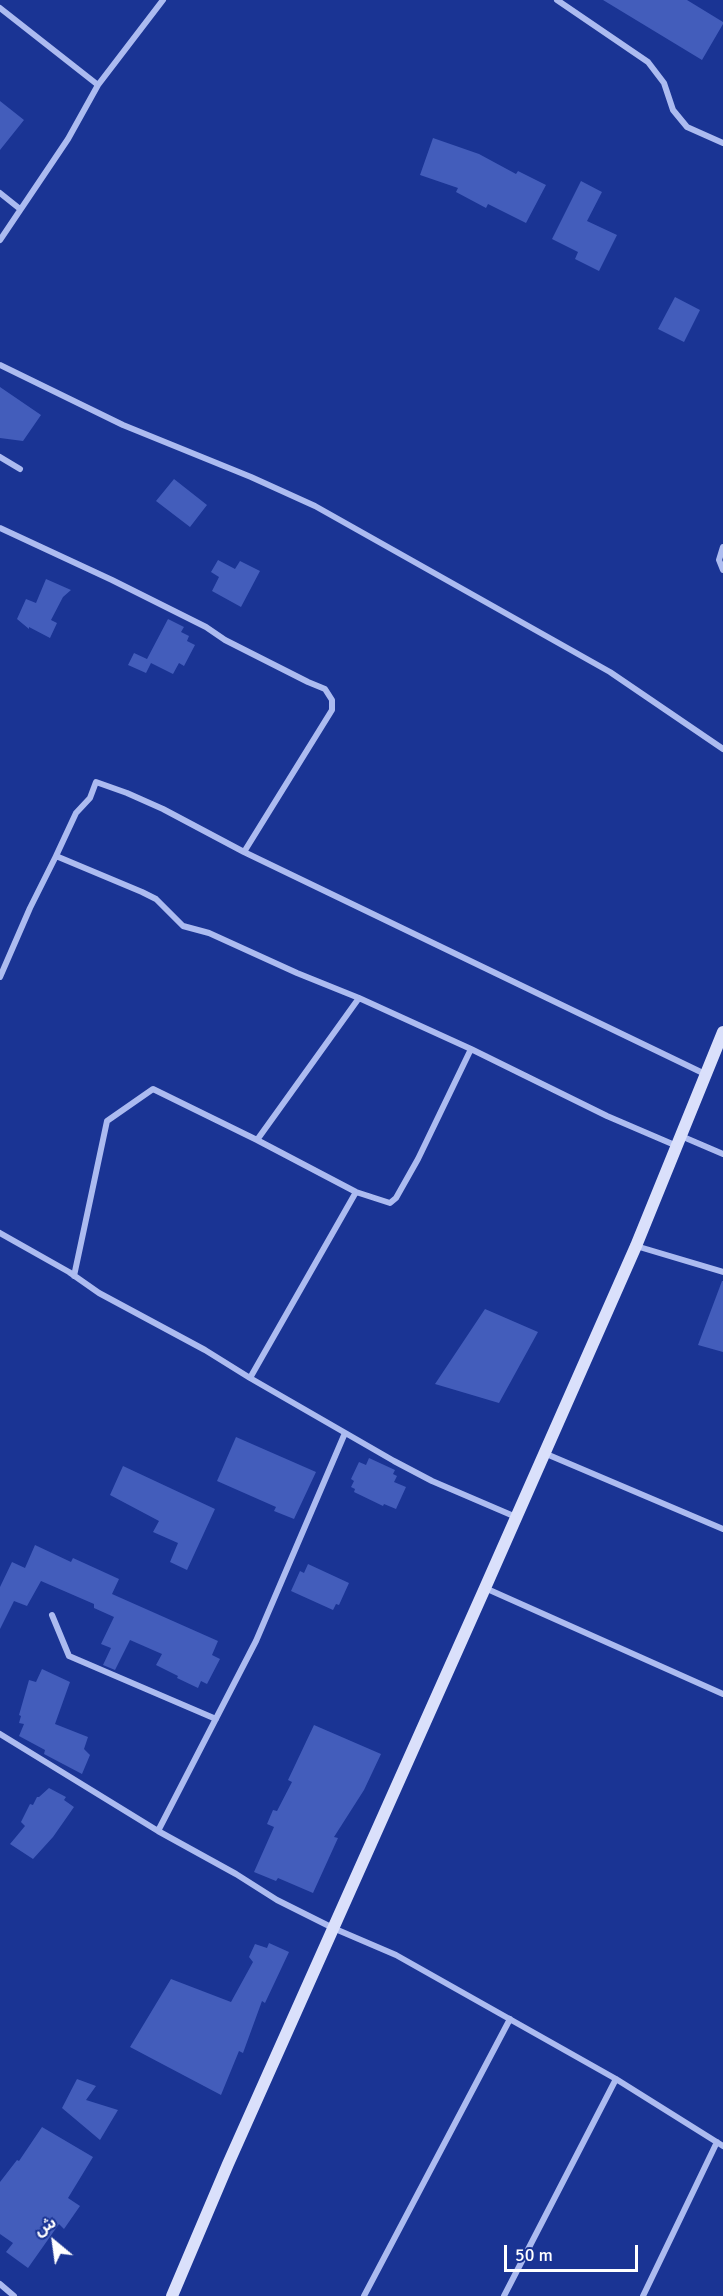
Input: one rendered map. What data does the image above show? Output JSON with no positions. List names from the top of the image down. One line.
{"scale_bar":"50 m","north":"top left"}
